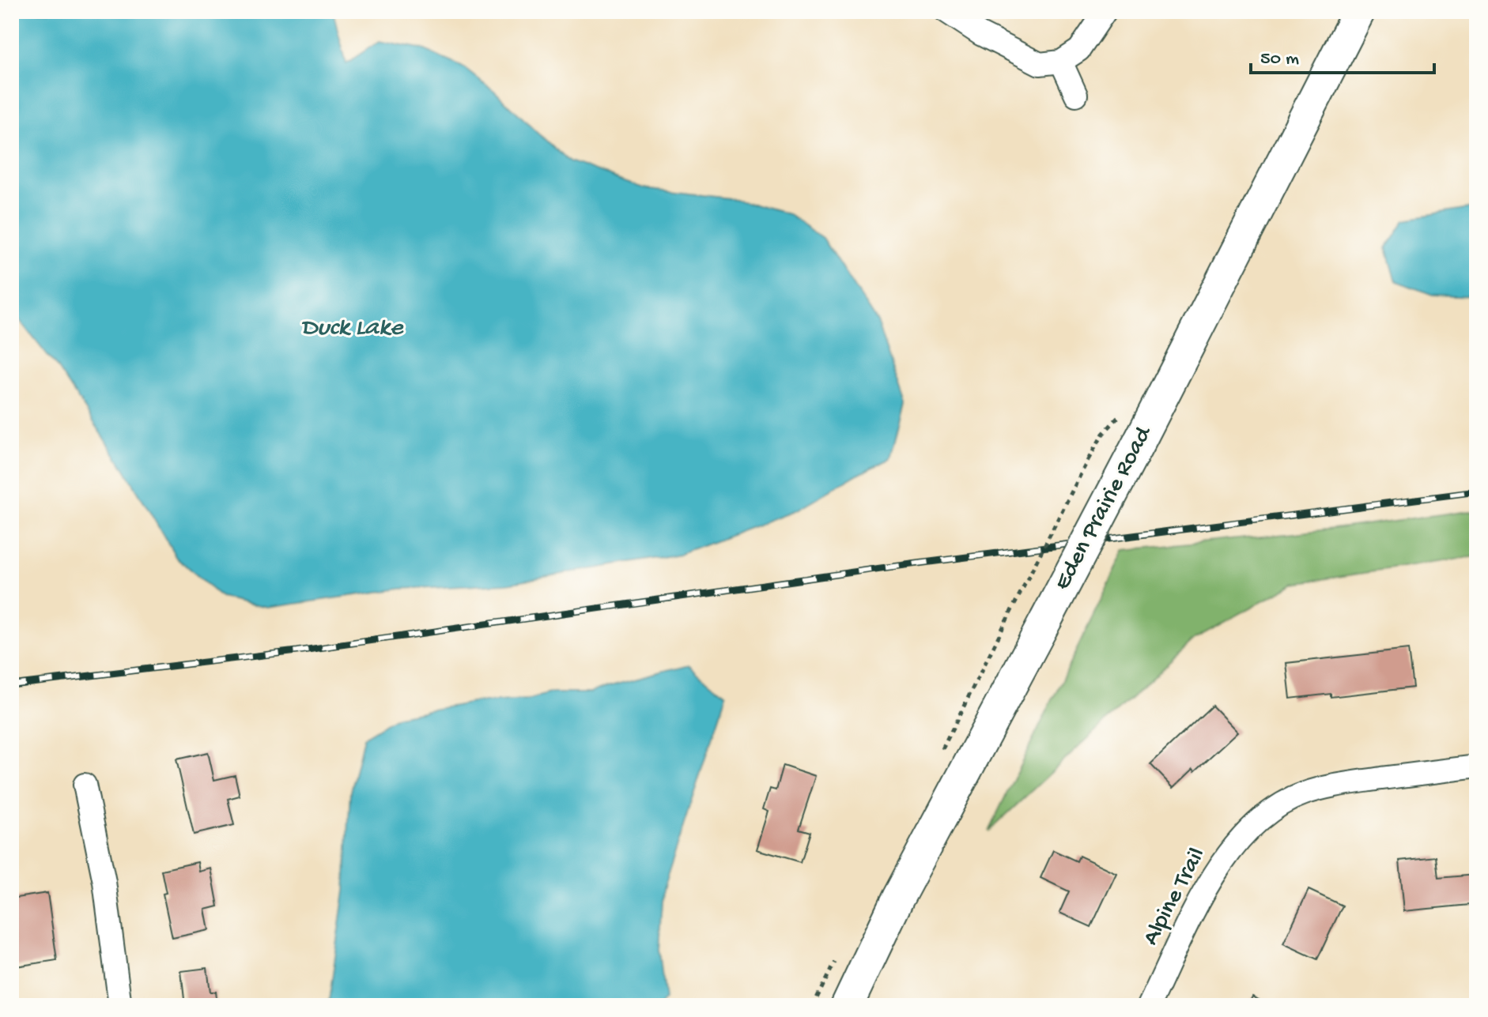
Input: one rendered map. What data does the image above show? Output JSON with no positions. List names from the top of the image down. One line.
{"streets":{"main road":["Eden Prairie Road"],"street":["Alpine Trail"]},"water":["Duck Lake"],"scale_bar":"50 m"}
